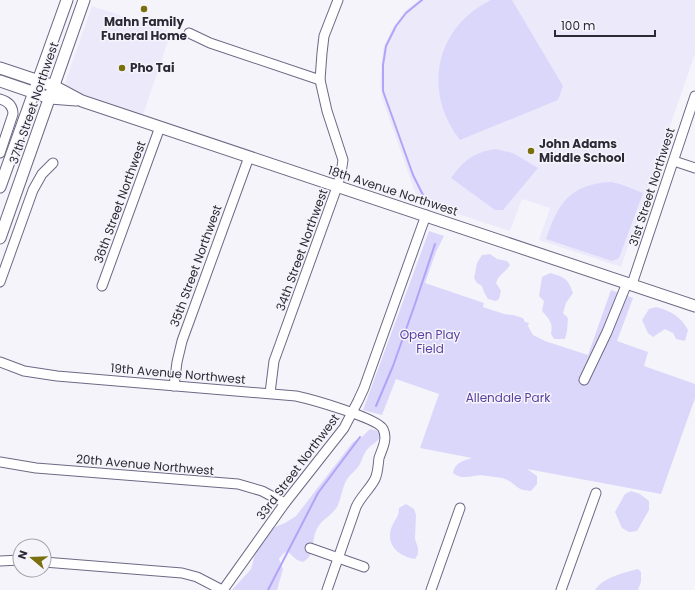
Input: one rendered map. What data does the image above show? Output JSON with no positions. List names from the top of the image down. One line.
{"streets":{"main road":["37th Street Northwest","18th Avenue Northwest"],"street":["31st Street Northwest","36th Street Northwest","34th Street Northwest","35th Street Northwest","19th Avenue Northwest","20th Avenue Northwest","33rd Street Northwest"]},"crossings":[["37th Street Northwest","18th Avenue Northwest"],["31st Street Northwest","18th Avenue Northwest"],["18th Avenue Northwest","36th Street Northwest"],["18th Avenue Northwest","34th Street Northwest"],["18th Avenue Northwest","35th Street Northwest"],["18th Avenue Northwest","33rd Street Northwest"],["34th Street Northwest","19th Avenue Northwest"],["35th Street Northwest","19th Avenue Northwest"],["19th Avenue Northwest","33rd Street Northwest"],["20th Avenue Northwest","33rd Street Northwest"]],"parks":["Open Play Field","Allendale Park"],"places":["Mahn Family Funeral Home","Pho Tai","John Adams Middle School"],"scale_bar":"100 m","north":"left"}
